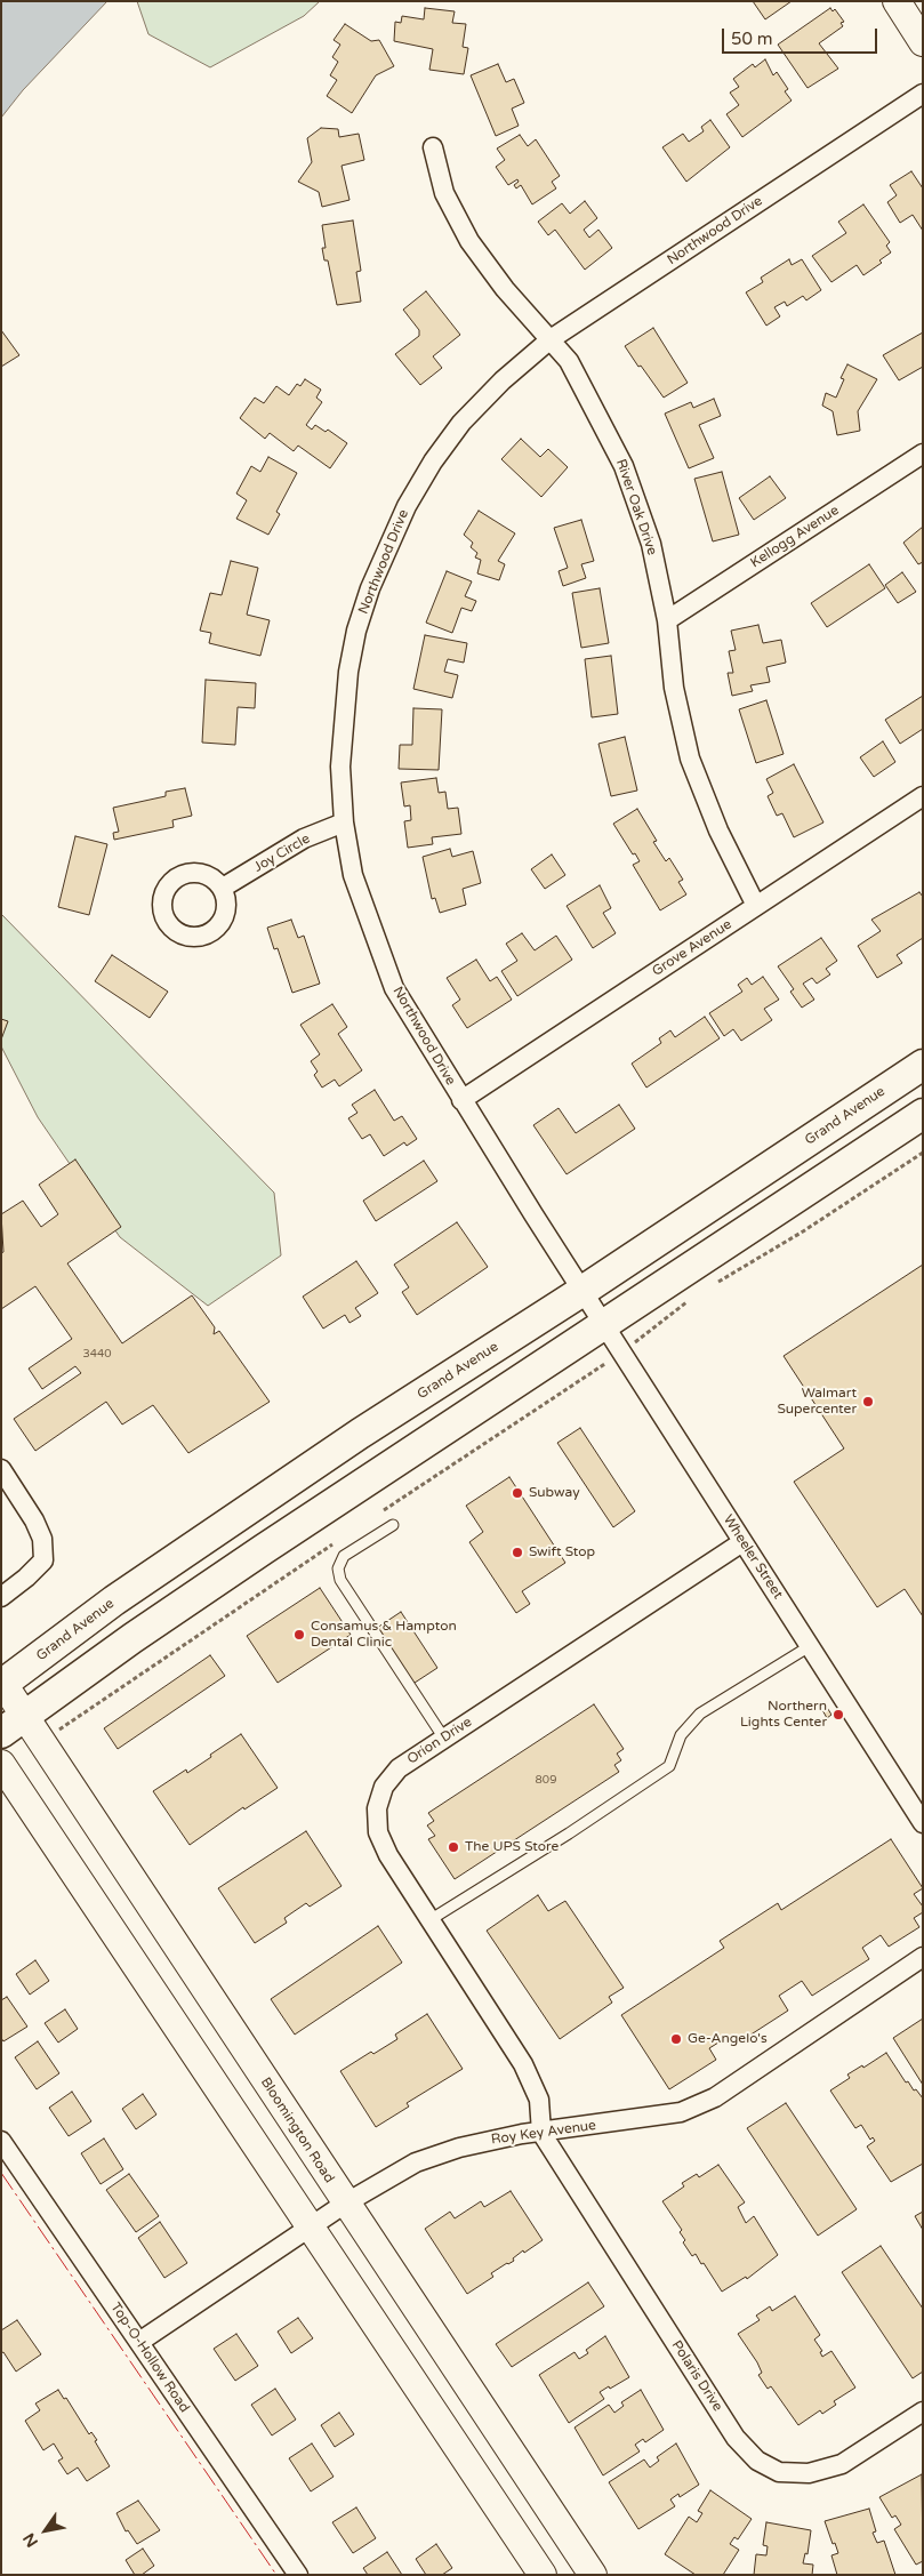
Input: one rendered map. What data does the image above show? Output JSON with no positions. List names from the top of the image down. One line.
{"streets":{"main road":["Grand Avenue"],"street":["Northwood Drive","River Oak Drive","Kellogg Avenue","Joy Circle","Grove Avenue","Wheeler Street","Orion Drive","Bloomington Road","Roy Key Avenue","Top-O-Hollow Road","Polaris Drive"]},"crossings":[["Northwood Drive","River Oak Drive"],["Northwood Drive","Joy Circle"],["Northwood Drive","Grove Avenue"],["Northwood Drive","Grand Avenue"],["Northwood Drive","Wheeler Street"],["River Oak Drive","Kellogg Avenue"],["River Oak Drive","Grove Avenue"],["Grand Avenue","Wheeler Street"],["Grand Avenue","Bloomington Road"],["Wheeler Street","Orion Drive"],["Orion Drive","Roy Key Avenue"],["Orion Drive","Polaris Drive"],["Bloomington Road","Roy Key Avenue"],["Roy Key Avenue","Top-O-Hollow Road"],["Roy Key Avenue","Polaris Drive"]],"places":["Walmart Supercenter","Subway","Swift Stop","Consamus & Hampton Dental Clinic","Northern Lights Center","The UPS Store","Ge-Angelo's"],"house_numbers":["3440","809"],"scale_bar":"50 m","north":"bottom left"}
